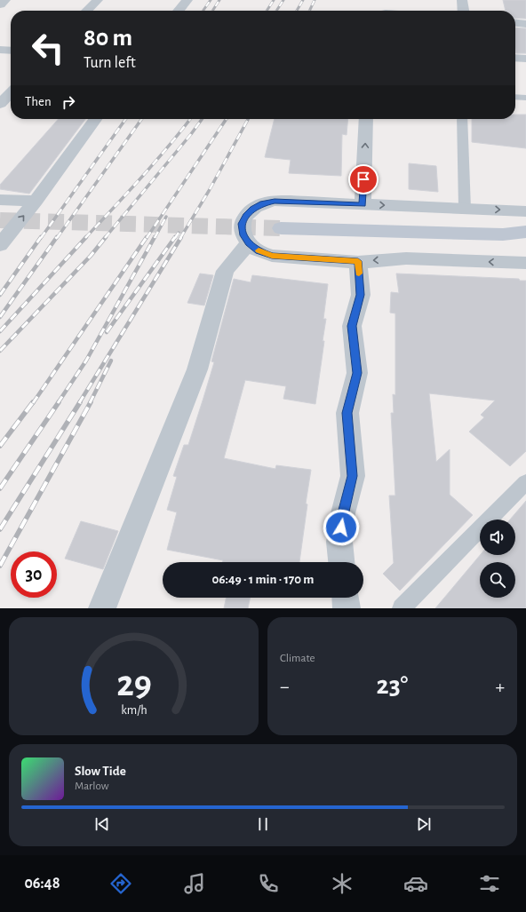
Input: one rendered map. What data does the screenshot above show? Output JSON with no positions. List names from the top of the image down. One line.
{"page":{"turn":["80 m","Turn left"],"then":"Then","limit":"30","trip":"06:49 · 1 min · 170 m","tile":"Climate","heat":["−","23°","+"],"song":["Slow Tide","Marlow"],"tabs":"06:48","gauge":["29","km/h"]}}
